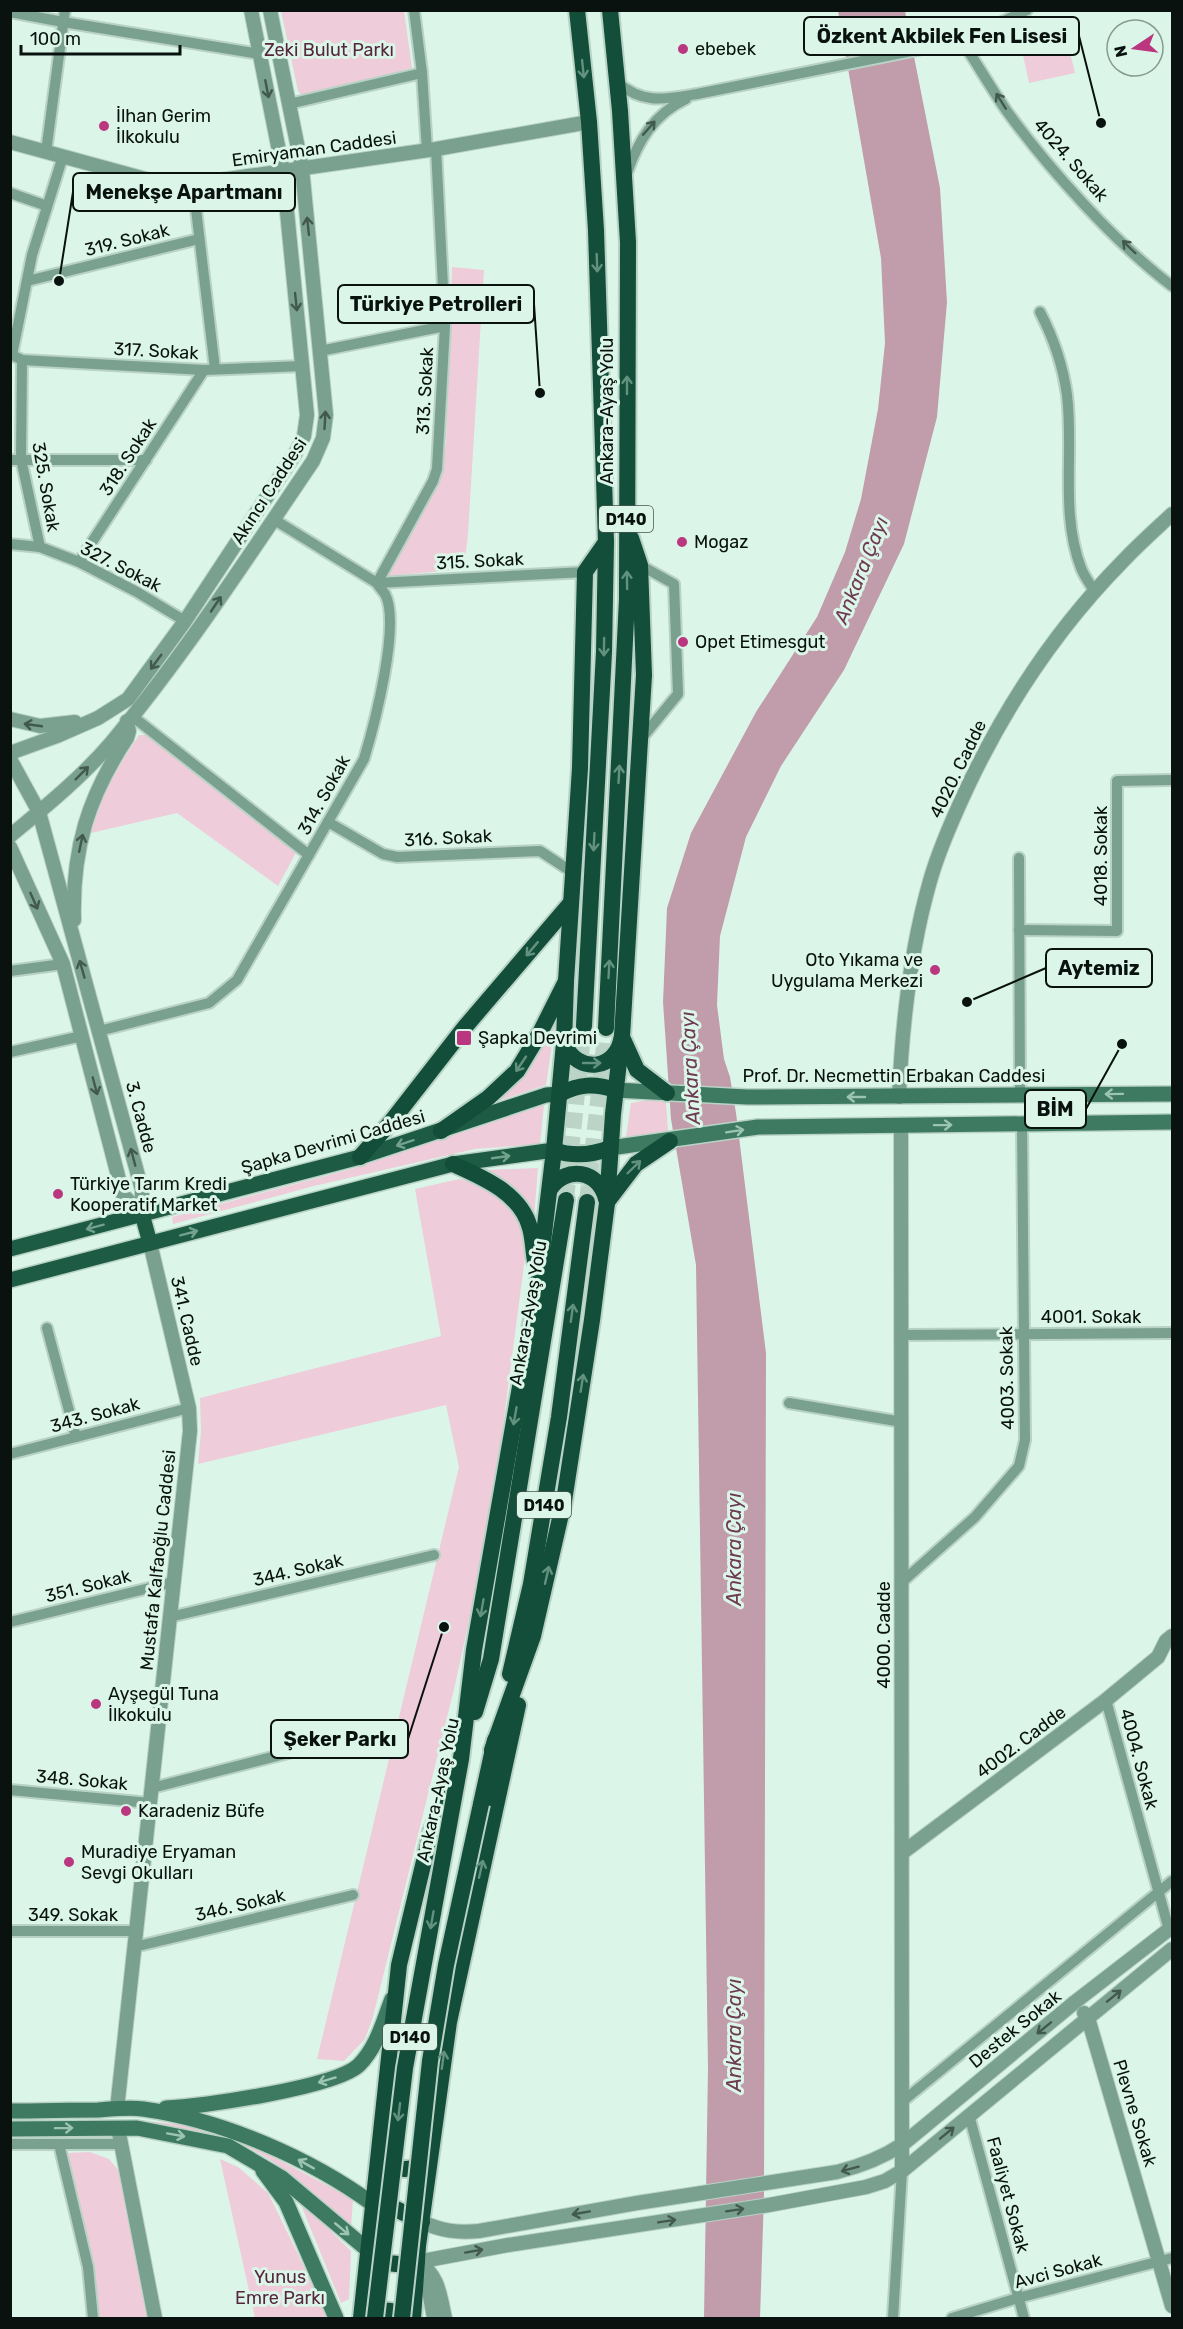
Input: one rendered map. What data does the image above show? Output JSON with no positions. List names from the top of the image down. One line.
{"streets":{"highway":["Ankara-Ayaş Yolu","D140"],"main road":["Prof. Dr. Necmettin Erbakan Caddesi","Şapka Devrimi Caddesi"],"street":["Emiryaman Caddesi","4024. Sokak","319. Sokak","317. Sokak","313. Sokak","318. Sokak","325. Sokak","Akıncı Caddesi","315. Sokak","327. Sokak","4020. Cadde","314. Sokak","316. Sokak","4018. Sokak","3. Cadde","4001. Sokak","341. Cadde","4003. Sokak","343. Sokak","Mustafa Kalfaoğlu Caddesi","344. Sokak","351. Sokak","4000. Cadde","4002. Cadde","4004. Sokak","348. Sokak","346. Sokak","349. Sokak","Destek Sokak","Plevne Sokak","Faaliyet Sokak","Avci Sokak"]},"crossings":[["Emiryaman Caddesi","313. Sokak"],["Emiryaman Caddesi","Ankara-Ayaş Yolu"],["Emiryaman Caddesi","Akıncı Caddesi"],["317. Sokak","318. Sokak"],["317. Sokak","325. Sokak"],["317. Sokak","Akıncı Caddesi"],["313. Sokak","315. Sokak"],["313. Sokak","314. Sokak"],["318. Sokak","327. Sokak"],["325. Sokak","327. Sokak"],["Akıncı Caddesi","327. Sokak"],["Akıncı Caddesi","3. Cadde"],["315. Sokak","314. Sokak"],["4020. Cadde","Prof. Dr. Necmettin Erbakan Caddesi"],["314. Sokak","316. Sokak"],["314. Sokak","3. Cadde"],["3. Cadde","Şapka Devrimi Caddesi"],["4001. Sokak","4003. Sokak"],["4001. Sokak","4000. Cadde"],["341. Cadde","343. Sokak"],["341. Cadde","Mustafa Kalfaoğlu Caddesi"],["4003. Sokak","4000. Cadde"],["343. Sokak","Mustafa Kalfaoğlu Caddesi"],["Mustafa Kalfaoğlu Caddesi","344. Sokak"],["Mustafa Kalfaoğlu Caddesi","351. Sokak"],["Mustafa Kalfaoğlu Caddesi","348. Sokak"],["Mustafa Kalfaoğlu Caddesi","346. Sokak"],["Mustafa Kalfaoğlu Caddesi","349. Sokak"],["4000. Cadde","4002. Cadde"],["4000. Cadde","Destek Sokak"],["4002. Cadde","4004. Sokak"],["4004. Sokak","Destek Sokak"],["Destek Sokak","Plevne Sokak"],["Destek Sokak","Faaliyet Sokak"],["Plevne Sokak","Avci Sokak"],["Faaliyet Sokak","Avci Sokak"]],"one_way":["4024. Sokak"],"water":["Ankara Çayı"],"parks":["Zeki Bulut Parkı","Yunus Emre Parkı"],"places":{"other":["ebebek","Özkent Akbilek Fen Lisesi","İlhan Gerim İlkokulu","Menekşe Apartmanı","Türkiye Petrolleri","Mogaz","Opet Etimesgut","Oto Yıkama ve Uygulama Merkezi","Aytemiz","BİM","Türkiye Tarım Kredi Kooperatif Market","Şeker Parkı","Ayşegül Tuna İlkokulu","Karadeniz Büfe","Muradiye Eryaman Sevgi Okulları"],"transit":["Şapka Devrimi"]},"scale_bar":"100 m","north":"left"}
